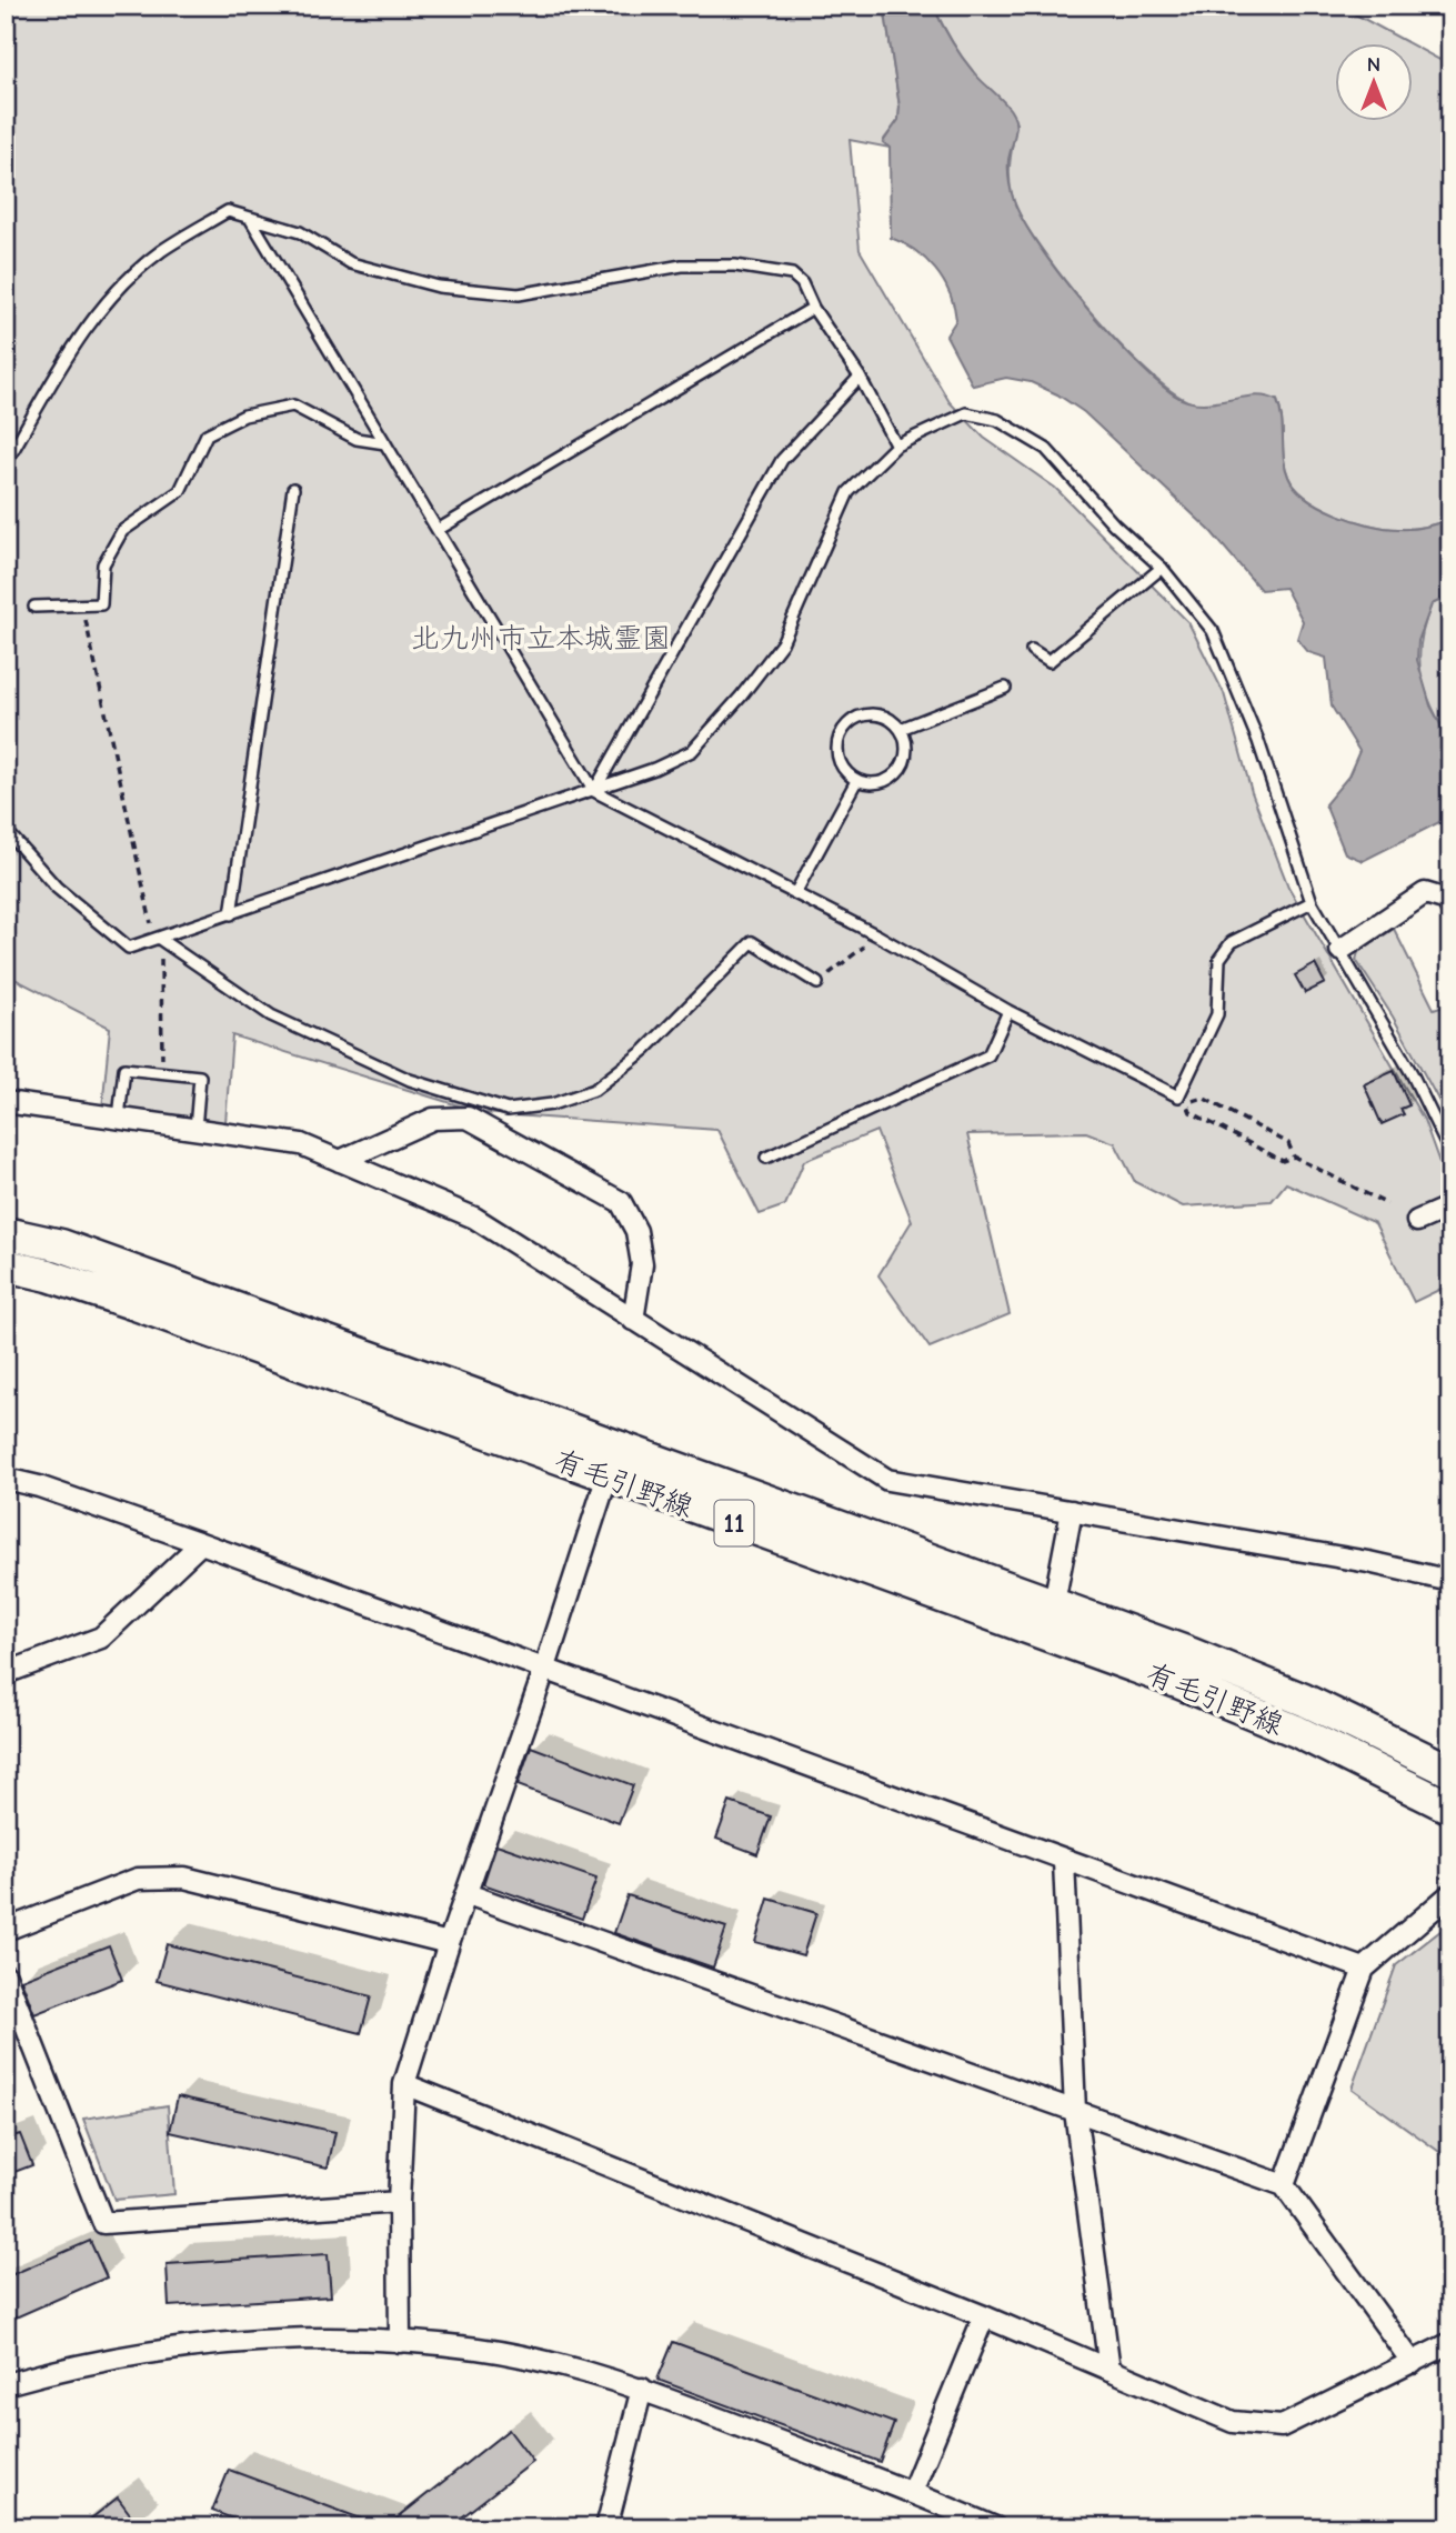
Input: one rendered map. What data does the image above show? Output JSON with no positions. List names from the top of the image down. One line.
{"streets":{"main road":["有毛引野線","11"]},"parks":["北九州市立本城霊園"],"north":"top"}
